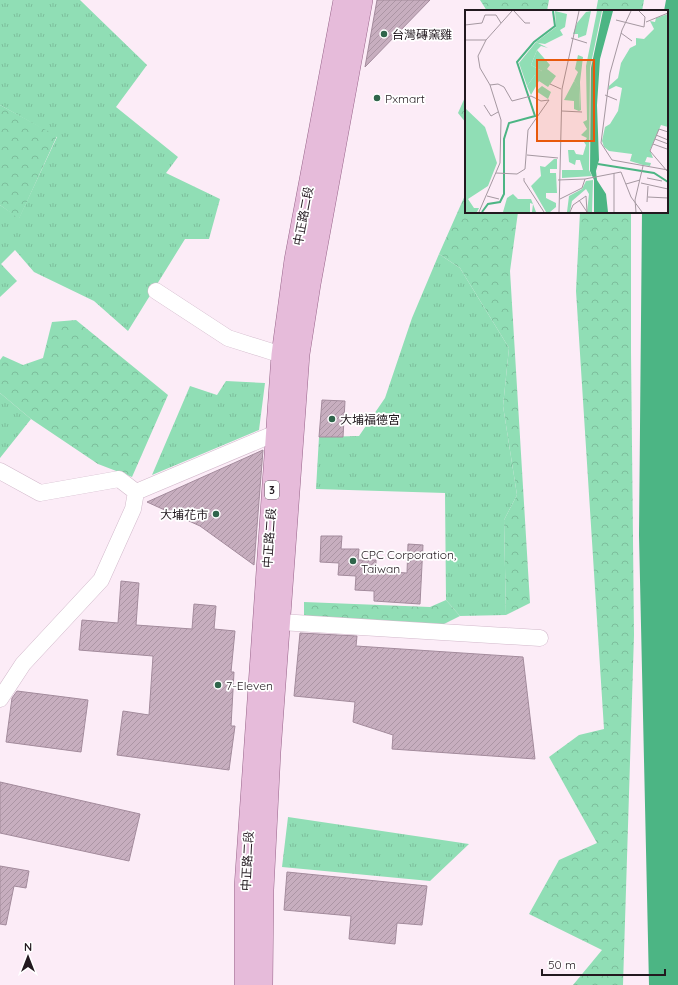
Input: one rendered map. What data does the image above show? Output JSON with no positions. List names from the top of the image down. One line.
{"streets":{"main road":["中正路二段","3"]},"places":["台灣磚窯雞","Pxmart","大埔福德宮","大埔花市","CPC Corporation, Taiwan","7-Eleven"],"scale_bar":"50 m","north":"top"}
